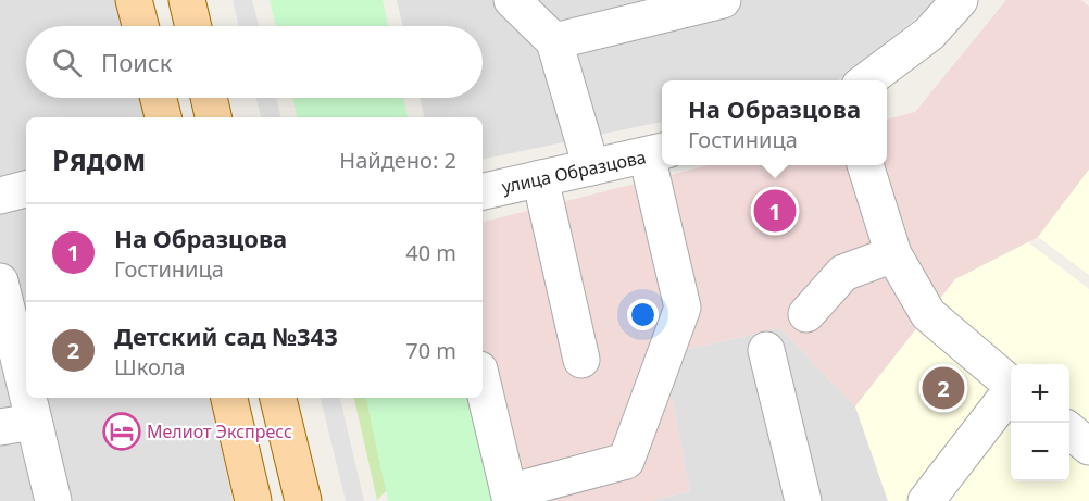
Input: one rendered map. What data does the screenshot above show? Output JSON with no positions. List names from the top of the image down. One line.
{"streets":{"street":["улица Образцова"]},"places":{"hotel":["Мелиот Экспресс"]},"page":{"search":"Поиск","popup":["На Образцова","Гостиница"],"heading":["Рядом","Найдено: 2"],"pins":["1","2"],"list":[{"mark":"1","name":"На Образцова","note":"Гостиница","value":"40 m"},{"mark":"2","name":"Детский сад №343","note":"Школа","value":"70 m"}],"map_buttons":["+","−"]}}
